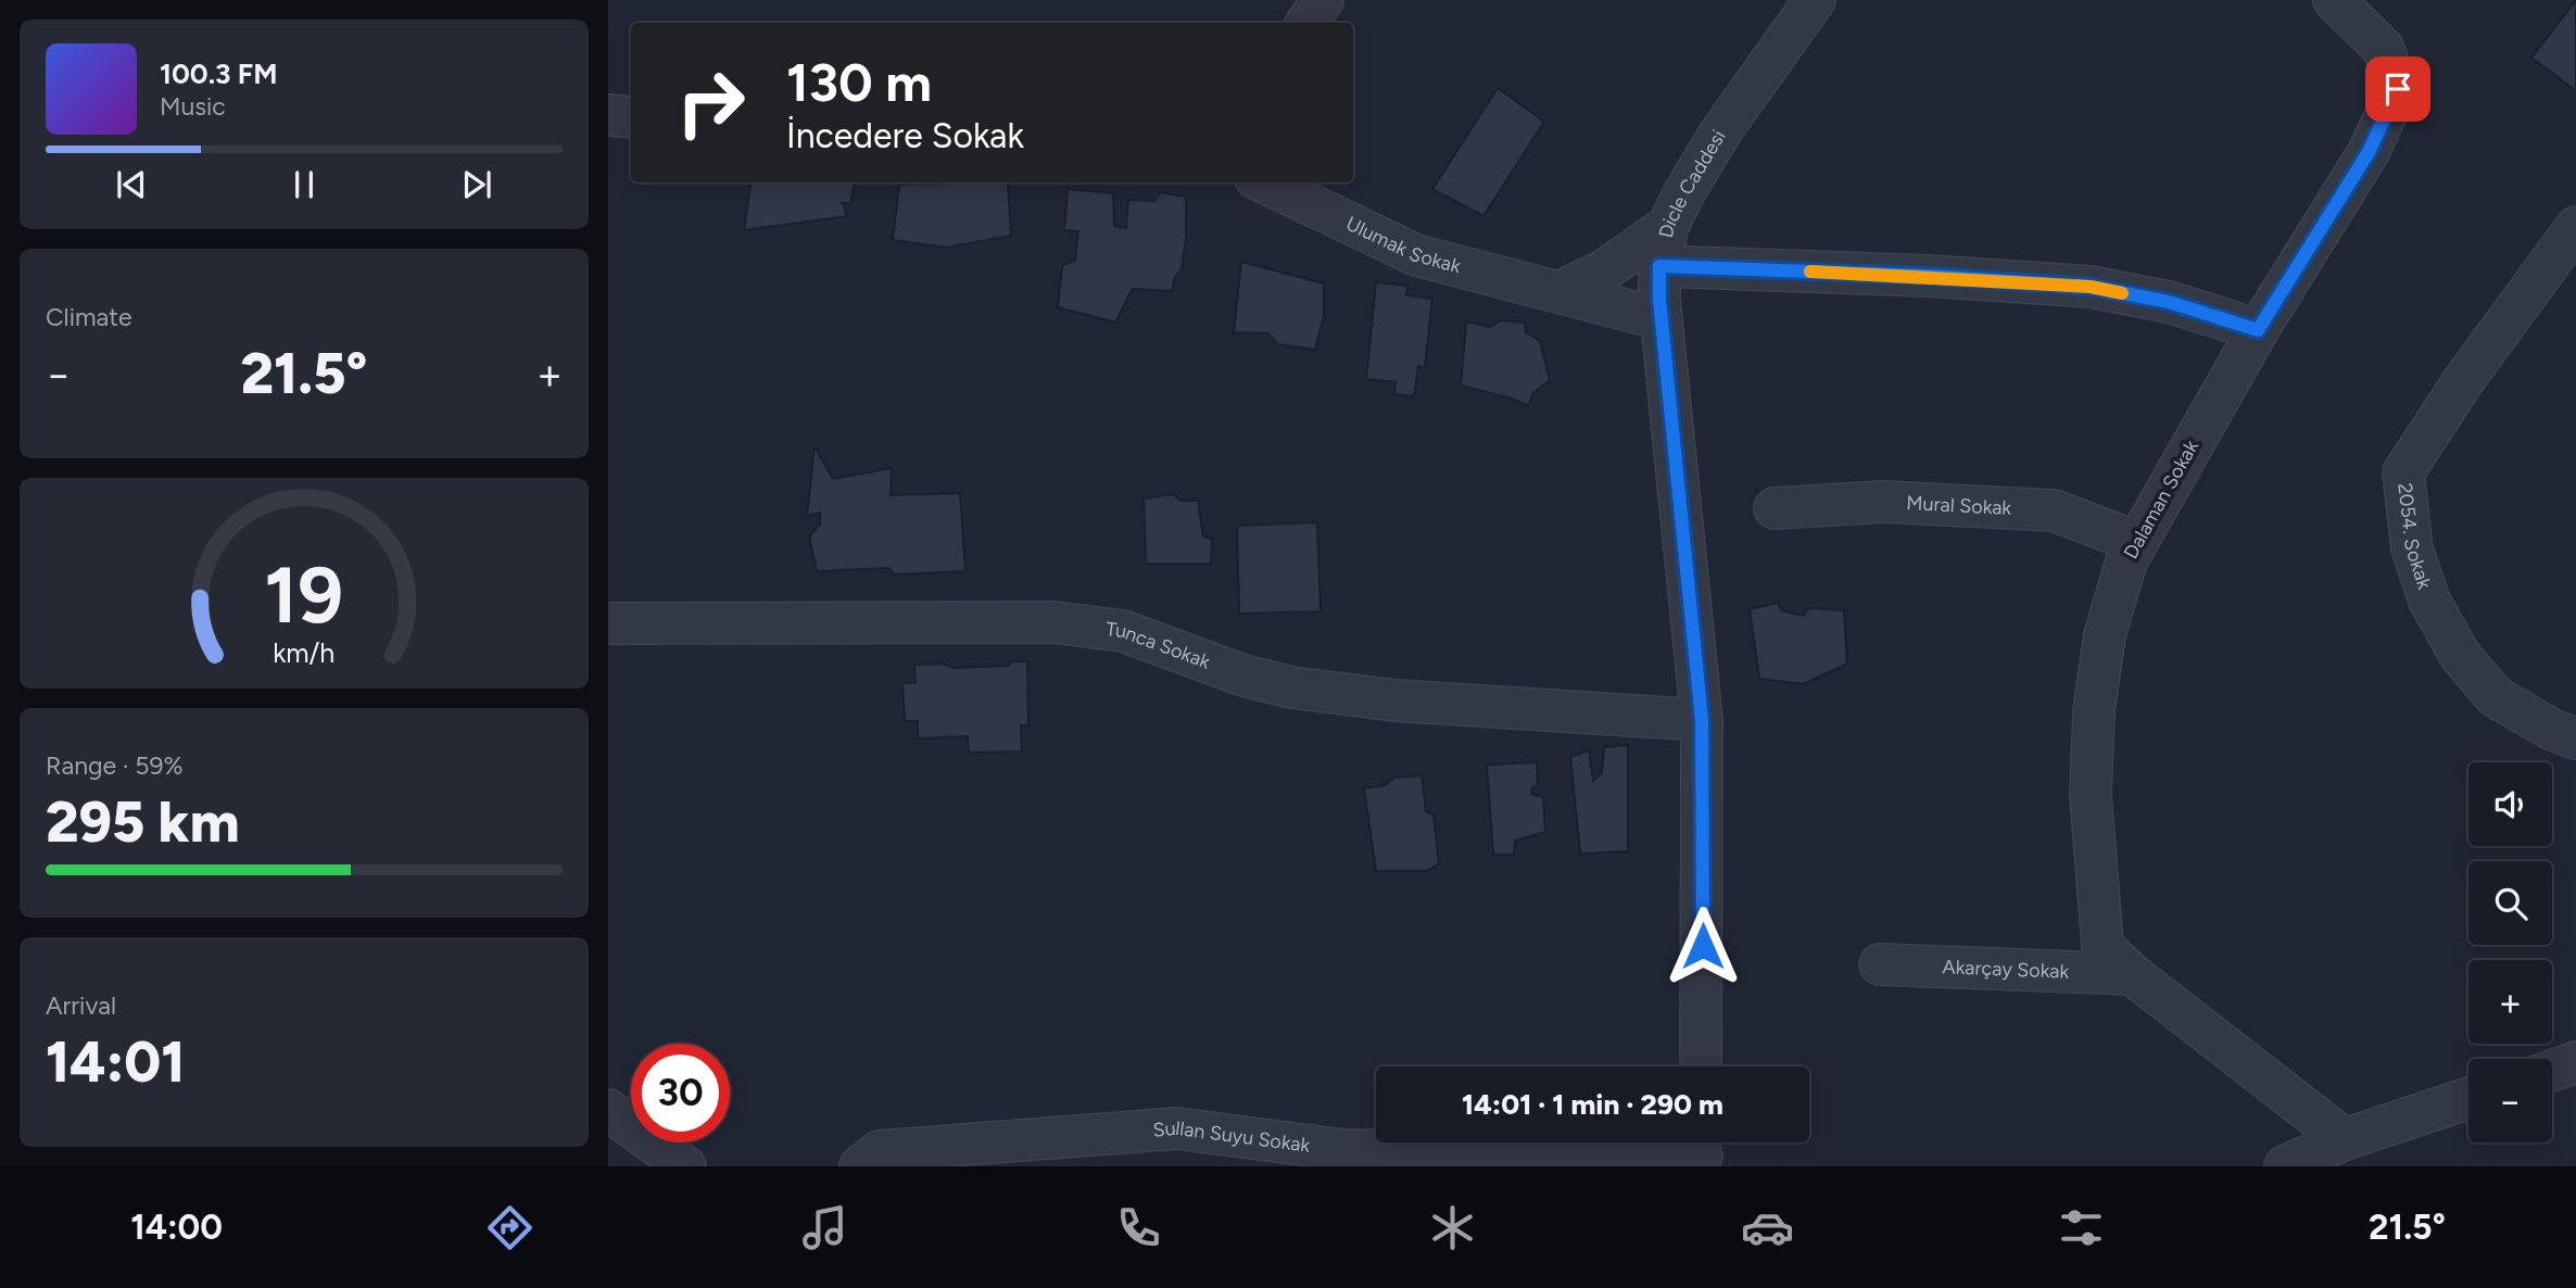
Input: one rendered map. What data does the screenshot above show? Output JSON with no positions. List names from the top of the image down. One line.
{"streets":{"street":["Dicle Caddesi","Ulumak Sokak","Dalaman Sokak","Mural Sokak","2054. Sokak","Tunca Sokak","Akarçay Sokak","Sullan Suyu Sokak"]},"crossings":[["Dicle Caddesi","Ulumak Sokak"],["Dicle Caddesi","Tunca Sokak"],["Dalaman Sokak","Mural Sokak"],["Dalaman Sokak","Akarçay Sokak"]],"page":{"turn":["130 m","İncedere Sokak"],"song":["100.3 FM","Music"],"tile":["Climate",["Range · 59%","295 km"],["Arrival","14:01"]],"heat":["−","21.5°","+"],"map_buttons":["+","−"],"limit":"30","trip":"14:01 · 1 min · 290 m","tabs":["14:00","21.5°"],"gauge":["19","km/h"]}}
